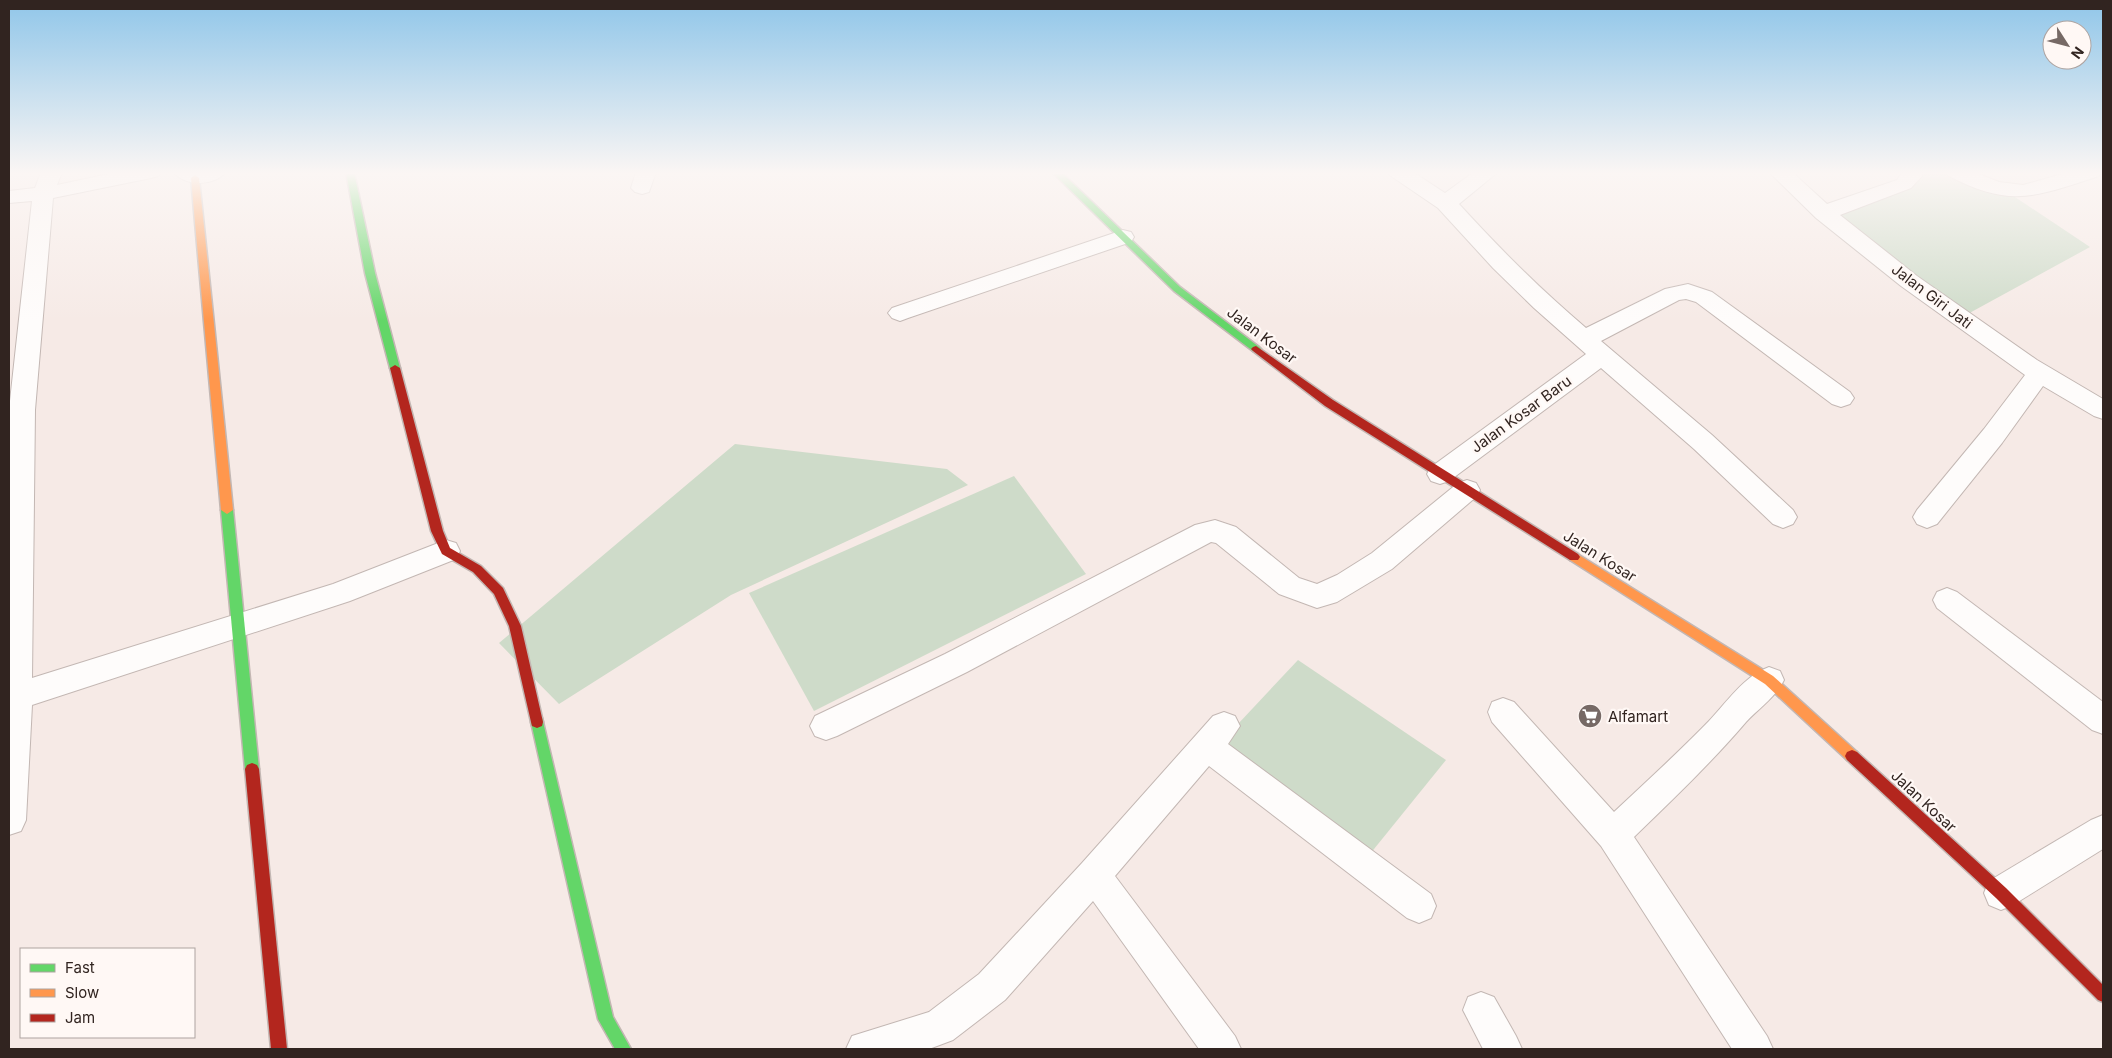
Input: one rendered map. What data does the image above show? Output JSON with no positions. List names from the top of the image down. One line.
{"streets":{"street":["Jalan Giri Jati","Jalan Kosar","Jalan Kosar Baru"]},"crossings":[["Jalan Kosar","Jalan Kosar Baru"]],"places":{"supermarket":["Alfamart"]},"legend":["Fast","Slow","Jam"],"north":"bottom right"}
